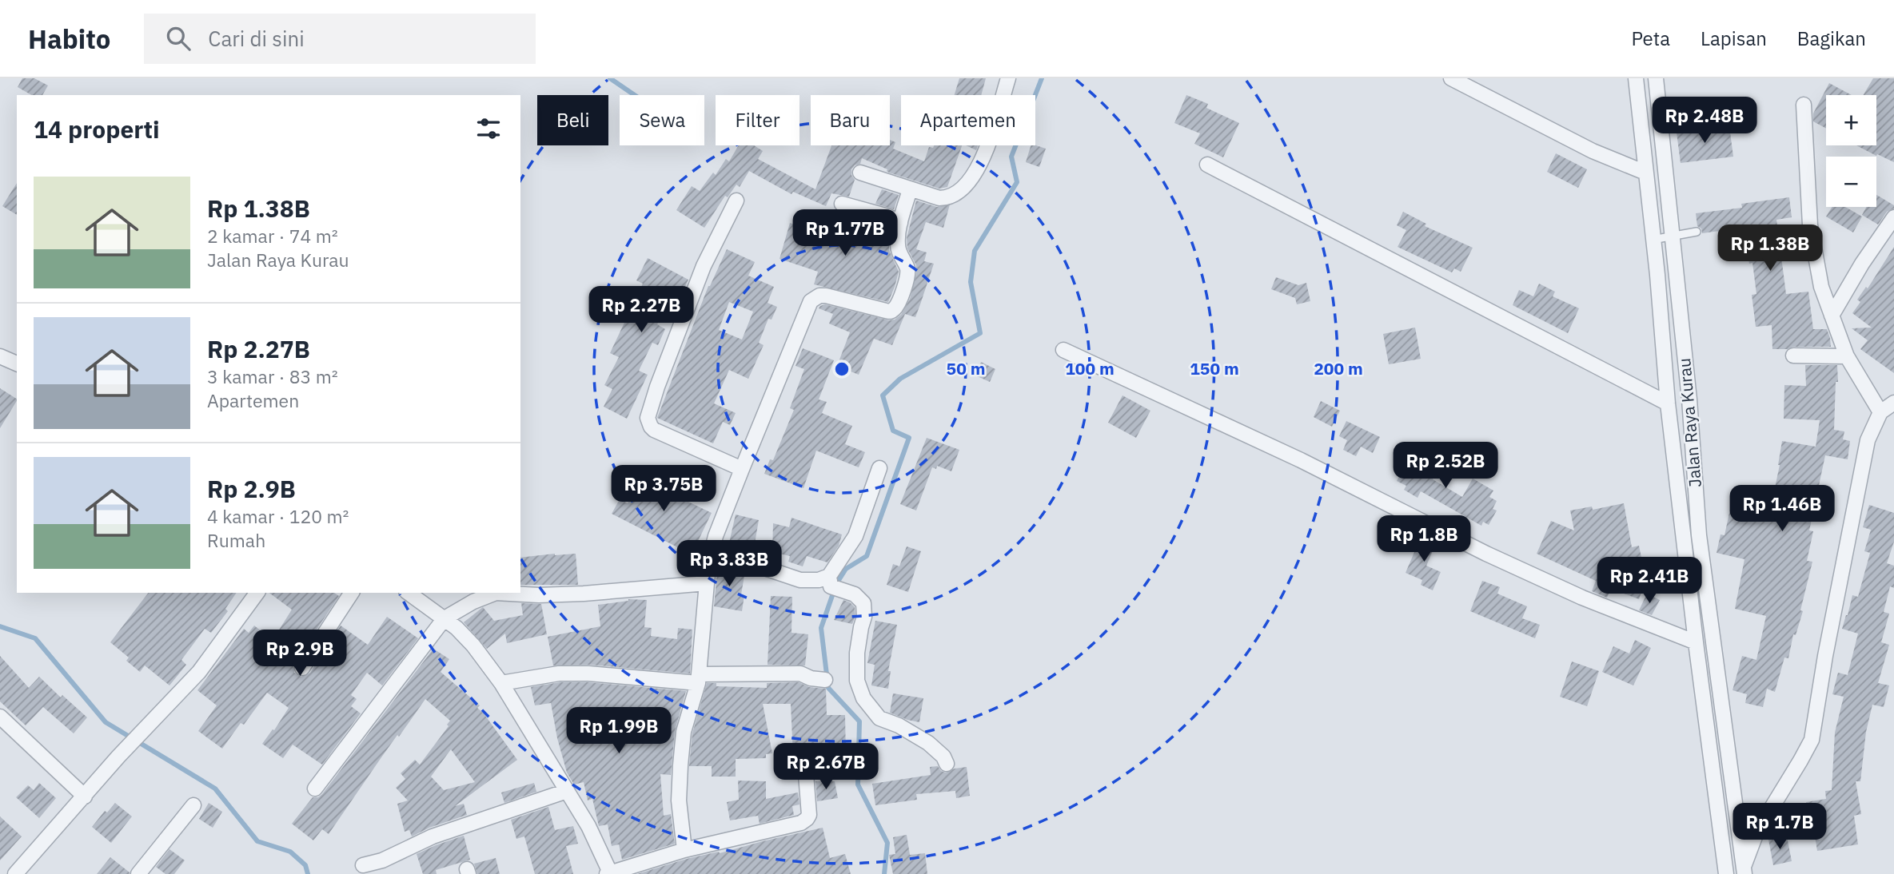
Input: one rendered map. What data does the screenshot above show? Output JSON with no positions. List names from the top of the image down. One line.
{"streets":{"street":["Jalan Raya Kurau"]},"page":{"header":"Habito","search":"Cari di sini","nav":["Peta","Lapisan","Bagikan"],"map_buttons":["+","−"],"chip":["Beli","Sewa","Filter","Baru","Apartemen"],"heading":"14 properti","price":["Rp 2.48B","Rp 1.77B","Rp 1.38B","Rp 2.27B","Rp 2.52B","Rp 3.75B","Rp 1.46B","Rp 1.8B","Rp 3.83B","Rp 2.41B","Rp 2.9B","Rp 1.99B","Rp 2.67B","Rp 1.7B"],"list":[{"name":"Rp 1.38B","note":"2 kamar · 74 m² · Jalan Raya Kurau"},{"name":"Rp 2.27B","note":"3 kamar · 83 m² · Apartemen"},{"name":"Rp 2.9B","note":"4 kamar · 120 m² · Rumah"}]},"rings":["50 m","100 m","150 m","200 m"]}
